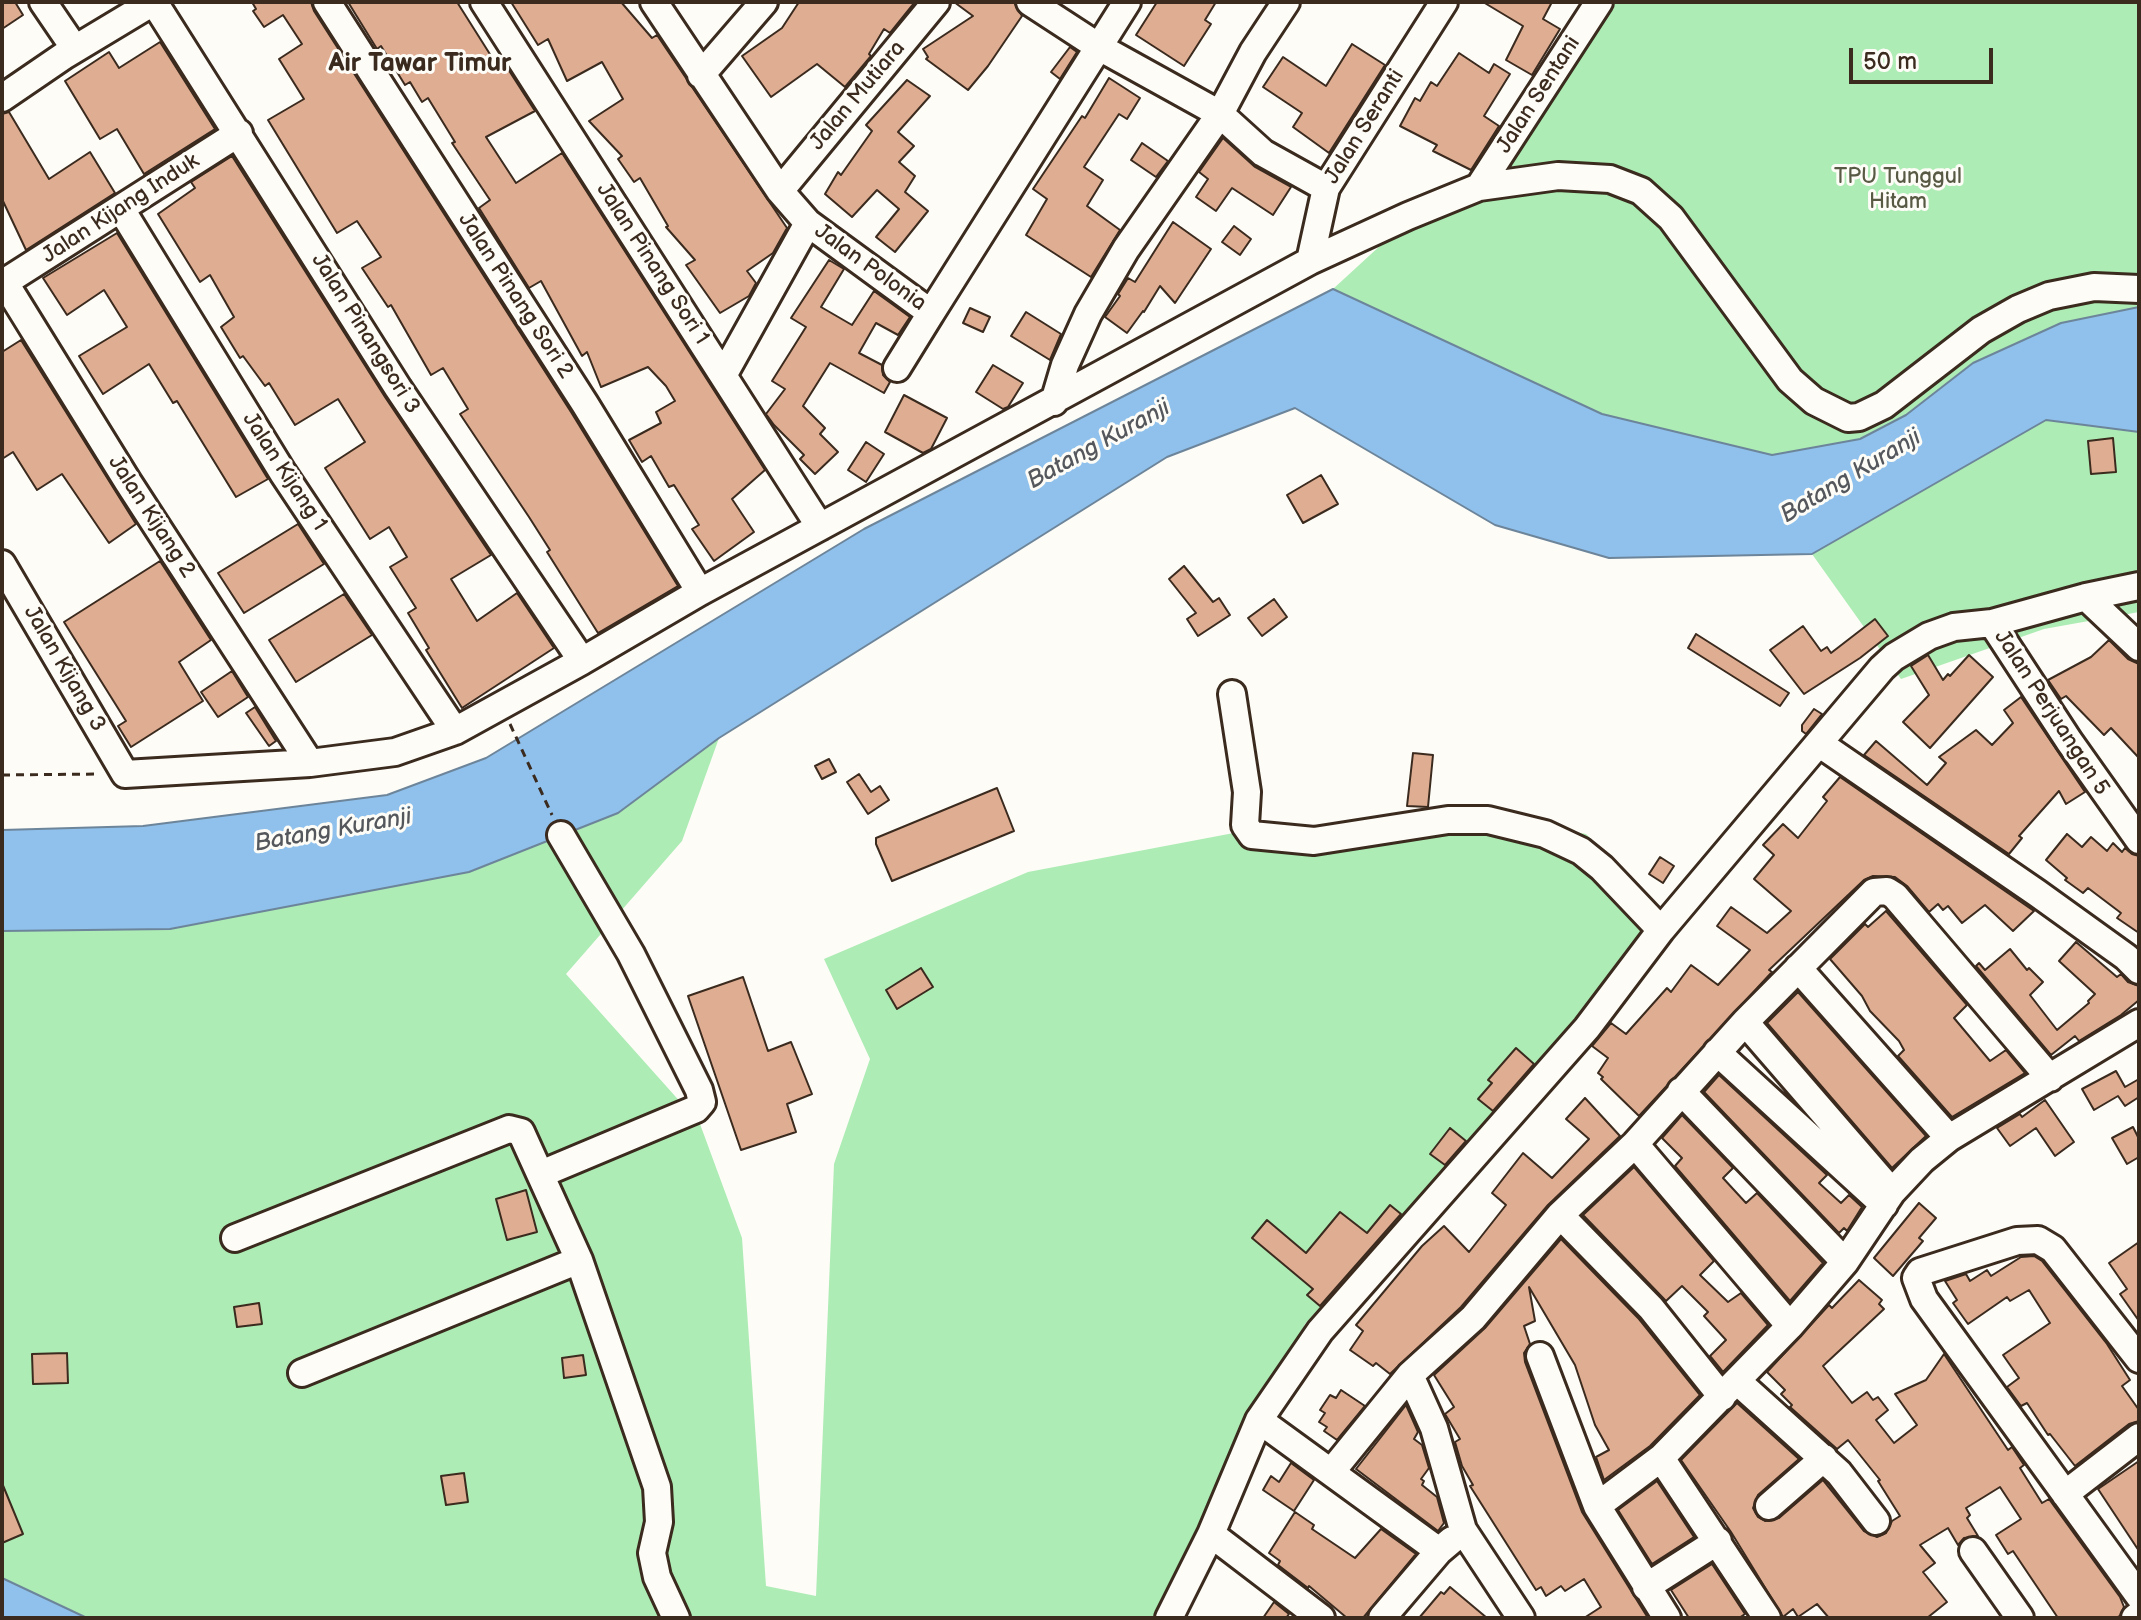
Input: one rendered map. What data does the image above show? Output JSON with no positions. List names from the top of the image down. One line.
{"streets":{"street":["Jalan Sentani","Jalan Mutiara","Jalan Seranti","Jalan Kijang Induk","Jalan Pinang Sori 1","Jalan Polonia","Jalan Pinang Sori 2","Jalan Pinangsori 3","Jalan Kijang 1","Jalan Kijang 2","Jalan Kijang 3","Jalan Perjuangan 5"]},"crossings":[["Jalan Mutiara","Jalan Polonia"],["Jalan Kijang Induk","Jalan Pinangsori 3"],["Jalan Kijang Induk","Jalan Kijang 1"],["Jalan Kijang Induk","Jalan Kijang 2"]],"districts":["Air Tawar Timur"],"water":["Batang Kuranji"],"parks":["TPU Tunggul Hitam"],"scale_bar":"50 m"}
